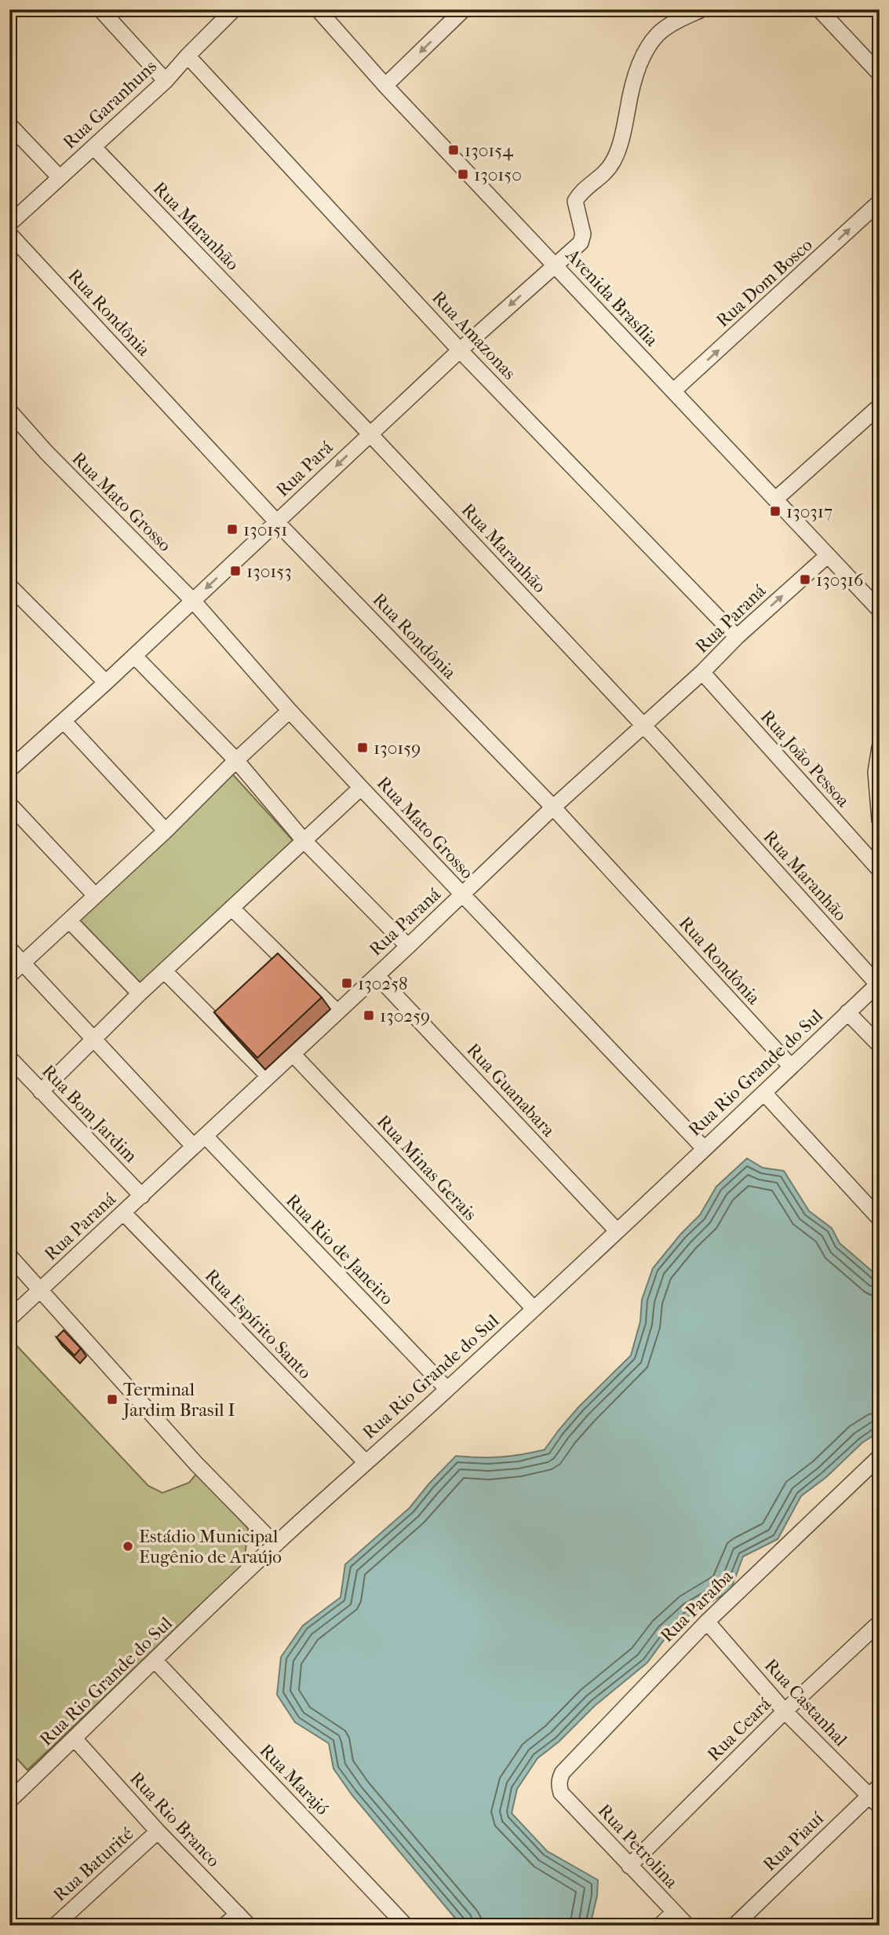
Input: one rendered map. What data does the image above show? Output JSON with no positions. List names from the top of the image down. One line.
{"streets":{"street":["Rua Garanhuns","Rua Maranhão","Rua Dom Bosco","Avenida Brasília","Rua Rondônia","Rua Amazonas","Rua Pará","Rua Mato Grosso","Rua Paraná","Rua João Pessoa","Rua Rio Grande do Sul","Rua Guanabara","Rua Bom Jardim","Rua Minas Gerais","Rua Rio de Janeiro","Rua Espírito Santo","Rua Paraíba","Rua Castanhal","Rua Ceará","Rua Marajó","Rua Rio Branco","Rua Piauí","Rua Petrolina","Rua Baturité"]},"crossings":[["Rua Garanhuns","Rua Maranhão"],["Rua Garanhuns","Rua Amazonas"],["Rua Maranhão","Rua Pará"],["Rua Maranhão","Rua Paraná"],["Rua Maranhão","Rua Rio Grande do Sul"],["Rua Dom Bosco","Avenida Brasília"],["Avenida Brasília","Rua Pará"],["Avenida Brasília","Rua Paraná"],["Rua Rondônia","Rua Pará"],["Rua Rondônia","Rua Paraná"],["Rua Rondônia","Rua Rio Grande do Sul"],["Rua Amazonas","Rua Pará"],["Rua Amazonas","Rua Paraná"],["Rua Pará","Rua Mato Grosso"],["Rua Mato Grosso","Rua Paraná"],["Rua Mato Grosso","Rua Rio Grande do Sul"],["Rua Paraná","Rua João Pessoa"],["Rua Paraná","Rua Guanabara"],["Rua Paraná","Rua Bom Jardim"],["Rua Paraná","Rua Minas Gerais"],["Rua Paraná","Rua Rio de Janeiro"],["Rua Paraná","Rua Espírito Santo"],["Rua Rio Grande do Sul","Rua Guanabara"],["Rua Rio Grande do Sul","Rua Minas Gerais"],["Rua Rio Grande do Sul","Rua Rio de Janeiro"],["Rua Rio Grande do Sul","Rua Espírito Santo"],["Rua Rio Grande do Sul","Rua Marajó"],["Rua Rio Grande do Sul","Rua Rio Branco"],["Rua Paraíba","Rua Castanhal"],["Rua Paraíba","Rua Petrolina"],["Rua Castanhal","Rua Ceará"],["Rua Castanhal","Rua Piauí"],["Rua Ceará","Rua Petrolina"],["Rua Rio Branco","Rua Baturité"]],"one_way":["Rua Dom Bosco","Rua Pará"],"places":{"transit":["130154","130150","130317","130151","130153","130316","130159","130258","130259","Terminal Jardim Brasil I"],"other":["Estádio Municipal Eugênio de Araújo"]}}
